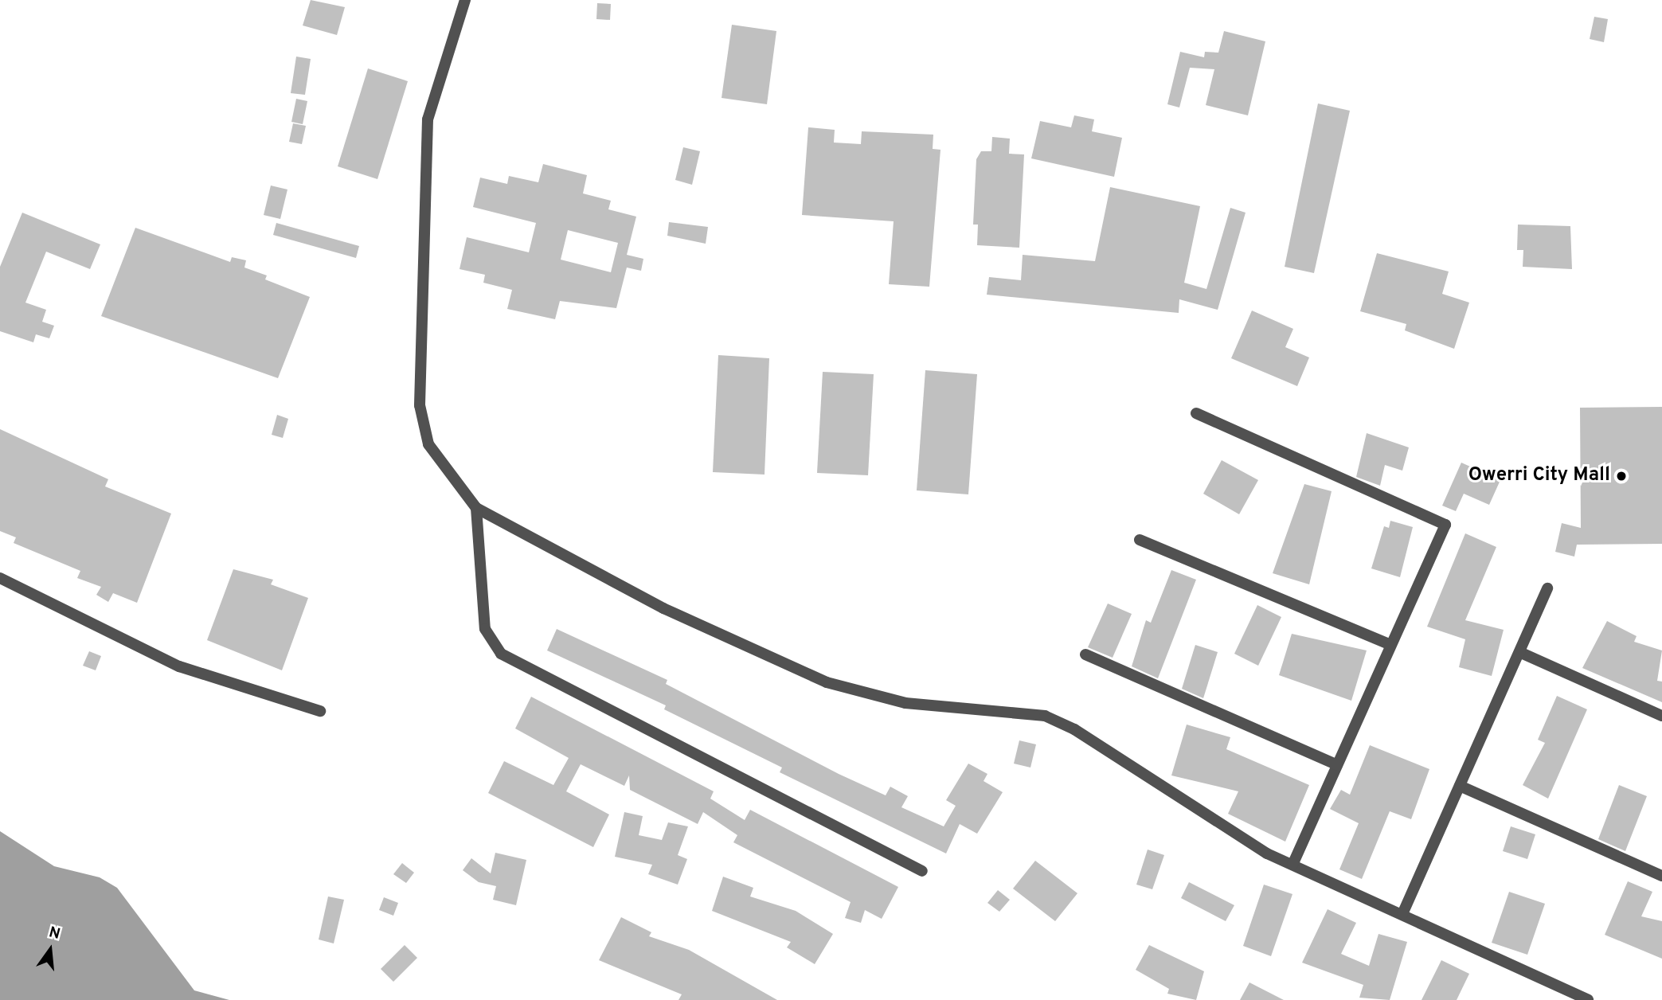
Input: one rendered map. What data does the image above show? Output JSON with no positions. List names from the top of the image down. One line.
{"places":["Owerri City Mall"],"north":"top"}
